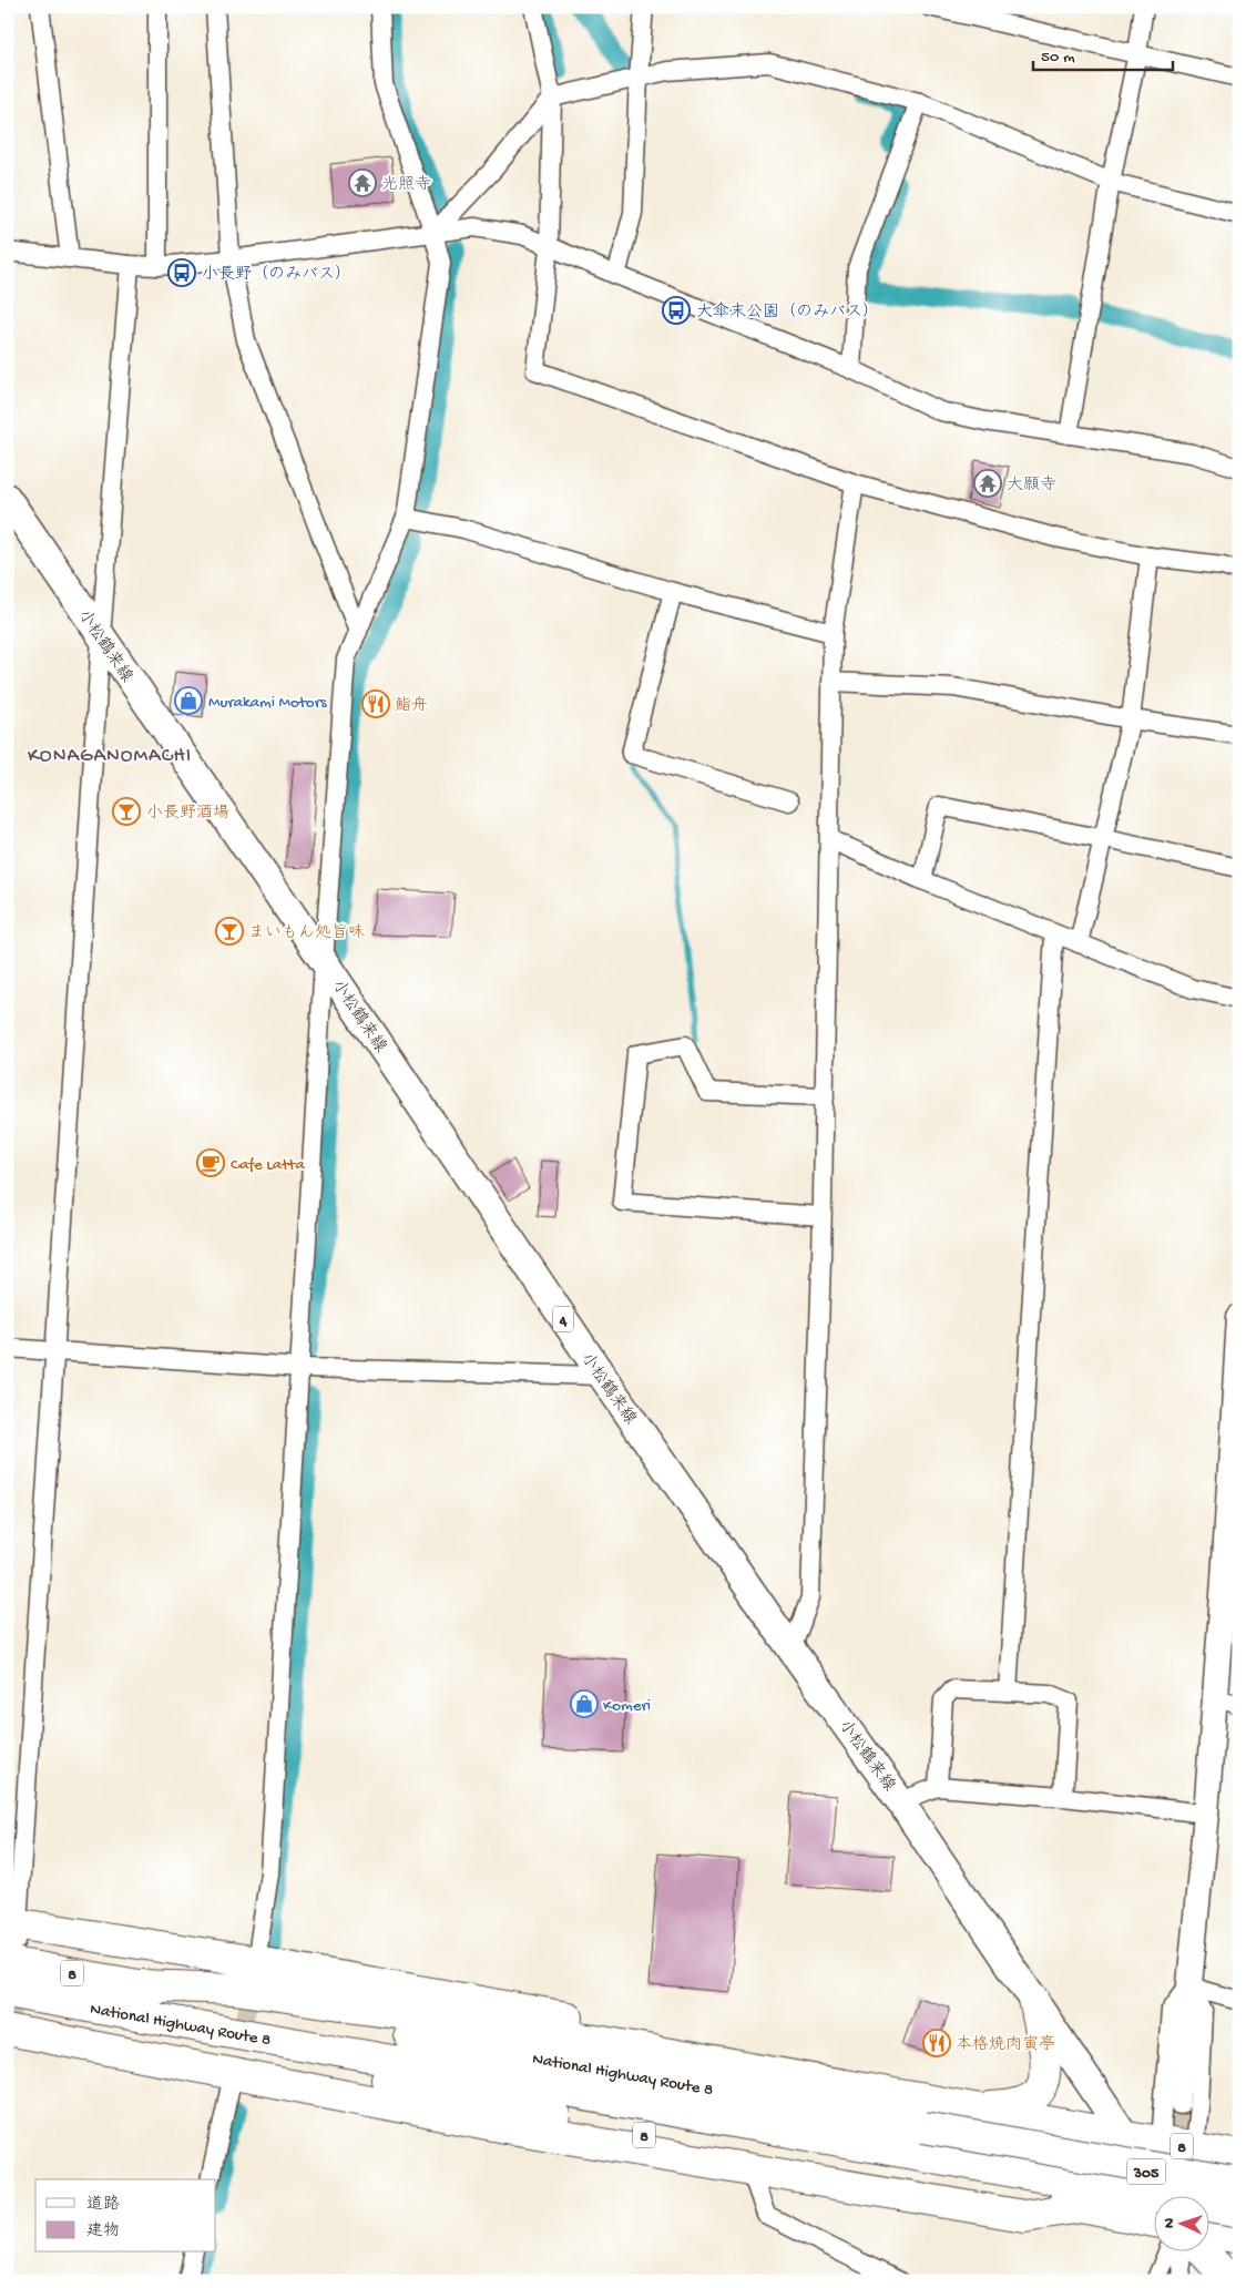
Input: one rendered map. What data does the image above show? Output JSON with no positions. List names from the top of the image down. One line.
{"streets":{"highway":["8","National Highway Route 8","305"],"main road":["小松鶴来線","4"]},"crossings":[["小松鶴来線","8"],["小松鶴来線","305"],["8","National Highway Route 8"],["8","305"]],"districts":["KONAGANOMACHI"],"places":{"temple":["光照寺","大願寺"],"bus stop":["小長野（のみバス）","大傘末公園（のみバス）"],"shop":["Murakami Motors","Komeri"],"restaurant":["鮨舟","本格焼肉寅亭"],"bar":["小長野酒場","まいもん処旨味"],"cafe":["Cafe Latta"]},"legend":["道路","建物"],"scale_bar":"50 m","north":"left"}
